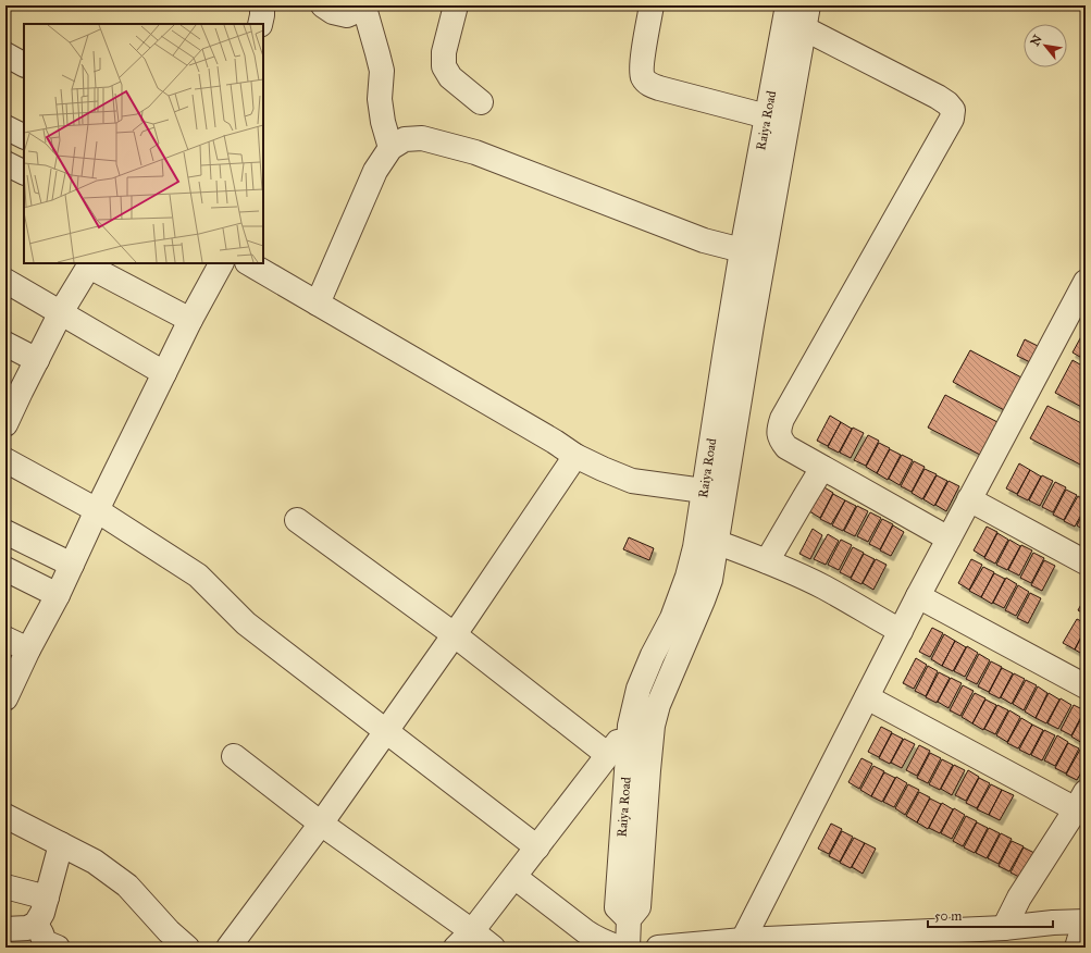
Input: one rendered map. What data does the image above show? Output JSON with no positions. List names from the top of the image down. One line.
{"streets":{"street":["Raiya Road"]},"scale_bar":"50 m","north":"top left"}
